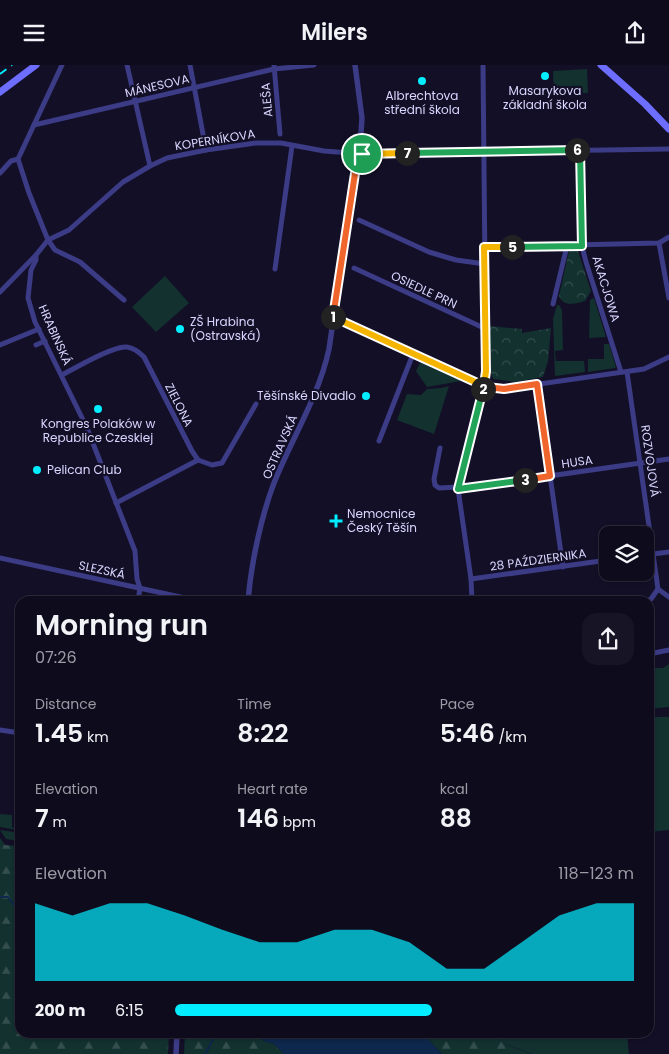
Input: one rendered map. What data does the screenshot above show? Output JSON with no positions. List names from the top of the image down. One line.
{"streets":{"street":["MÁNESOVA","ALEŠA","KOPERNÍKOVA","AKACJOWA","OSIEDLE PRN","HRABINSKÁ","ZIELONA","OSTRAVSKÁ","ROZVOJOVÁ","HUSA","28 PAŹDZIERNIKA","SLEZSKÁ"]},"crossings":[["MÁNESOVA","ALEŠA"],["KOPERNÍKOVA","AKACJOWA"],["KOPERNÍKOVA","HRABINSKÁ"],["KOPERNÍKOVA","OSTRAVSKÁ"],["AKACJOWA","ROZVOJOVÁ"],["HRABINSKÁ","ZIELONA"],["HRABINSKÁ","SLEZSKÁ"],["ROZVOJOVÁ","HUSA"]],"places":{"other":["Masarykova základní škola","Albrechtova střední škola","ZŠ Hrabina (Ostravská)","Těšínské Divadlo","Kongres Polaków w Republice Czeskiej","Pelican Club"],"health":["Nemocnice Český Těšín"]},"page":{"header":"Milers","pins":["6","7","5","1","2","3"],"heading":["Morning run","07:26"],"stats":[["Distance","1.45 km"],["Time","8:22"],["Pace","5:46 /km"],["Elevation","7 m"],["Heart rate","146 bpm"],["kcal","88"]],"chart":["Elevation","118–123 m"],"list":[{"name":"200 m","note":"6:15"}]}}
